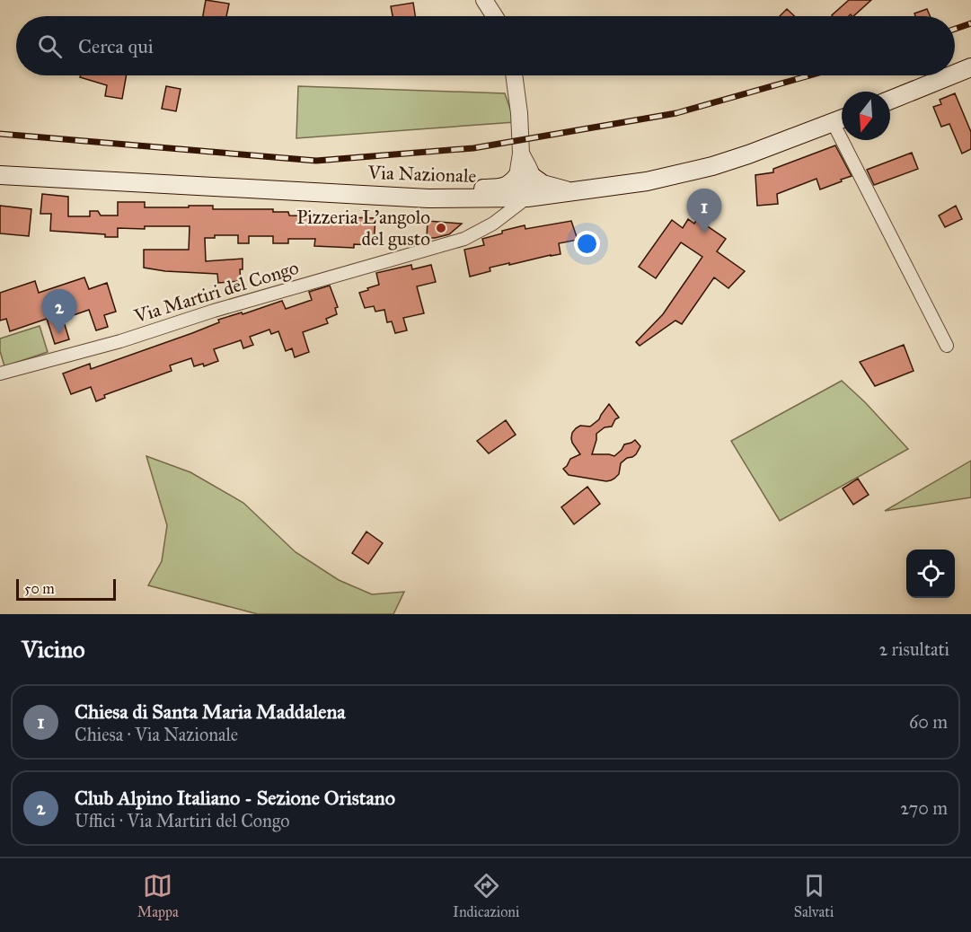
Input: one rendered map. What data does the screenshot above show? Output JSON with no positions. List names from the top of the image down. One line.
{"streets":{"main road":["Via Nazionale"],"street":["Via Martiri del Congo"]},"crossings":[["Via Nazionale","Via Martiri del Congo"]],"places":["Pizzeria L'angolo del gusto"],"scale_bar":"50 m","north":"bottom","page":{"search":"Cerca qui","pins":["1","2"],"scale":"50 m","heading":["Vicino","2 risultati"],"list":[{"mark":"1","name":"Chiesa di Santa Maria Maddalena","note":"Chiesa · Via Nazionale","value":"60 m"},{"mark":"2","name":"Club Alpino Italiano - Sezione Oristano","note":"Uffici · Via Martiri del Congo","value":"270 m"}],"nav":["Mappa","Indicazioni","Salvati"]}}
